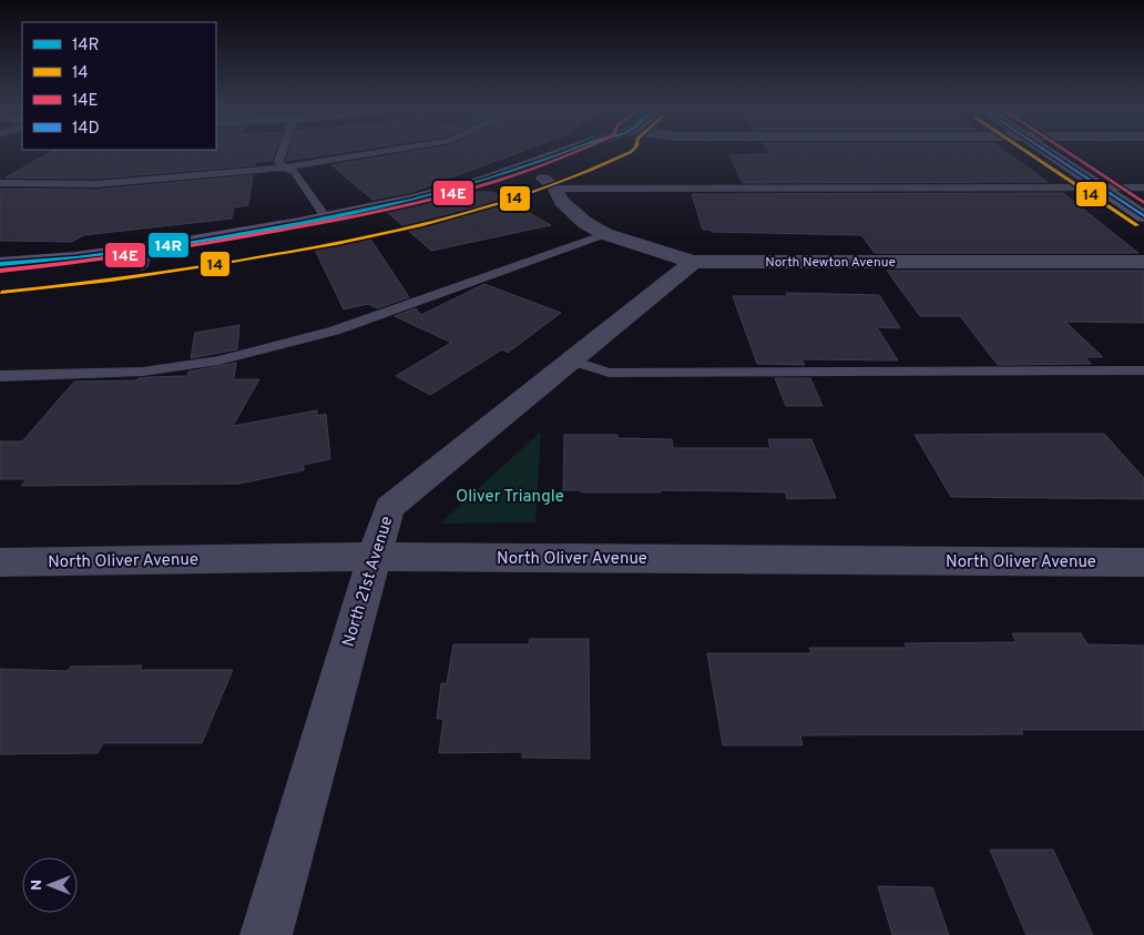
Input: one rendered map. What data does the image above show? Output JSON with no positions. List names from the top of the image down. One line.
{"streets":{"street":["North Newton Avenue","North Oliver Avenue","North 21st Avenue"]},"crossings":[["North Newton Avenue","North 21st Avenue"],["North Oliver Avenue","North 21st Avenue"]],"parks":["Oliver Triangle"],"lines":["transit line 14R","transit line 14","transit line 14E","transit line 14D"],"legend":["14R","14","14E","14D"],"north":"left"}
